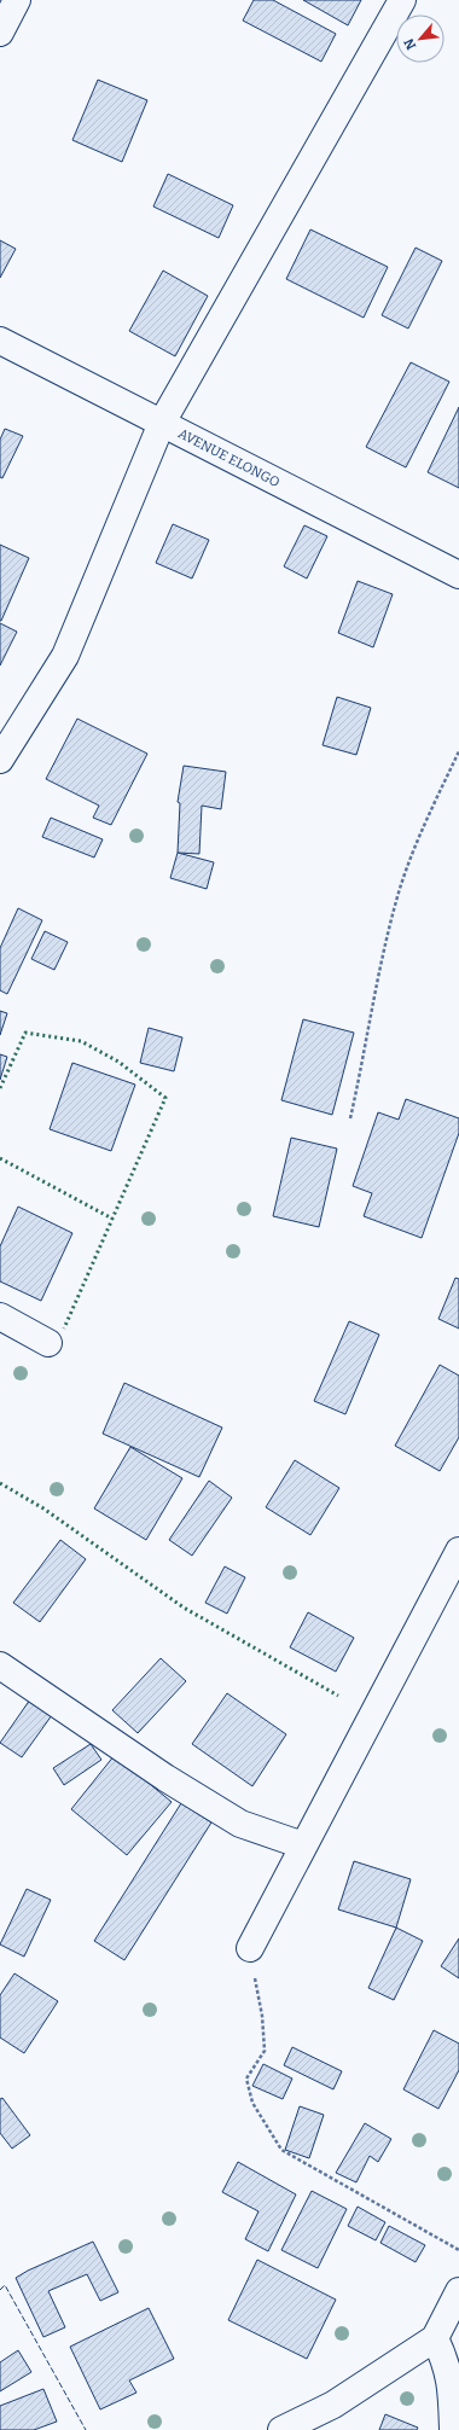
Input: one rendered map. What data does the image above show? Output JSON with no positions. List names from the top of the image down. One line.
{"streets":{"street":["AVENUE ELONGO"]},"north":"bottom left"}
